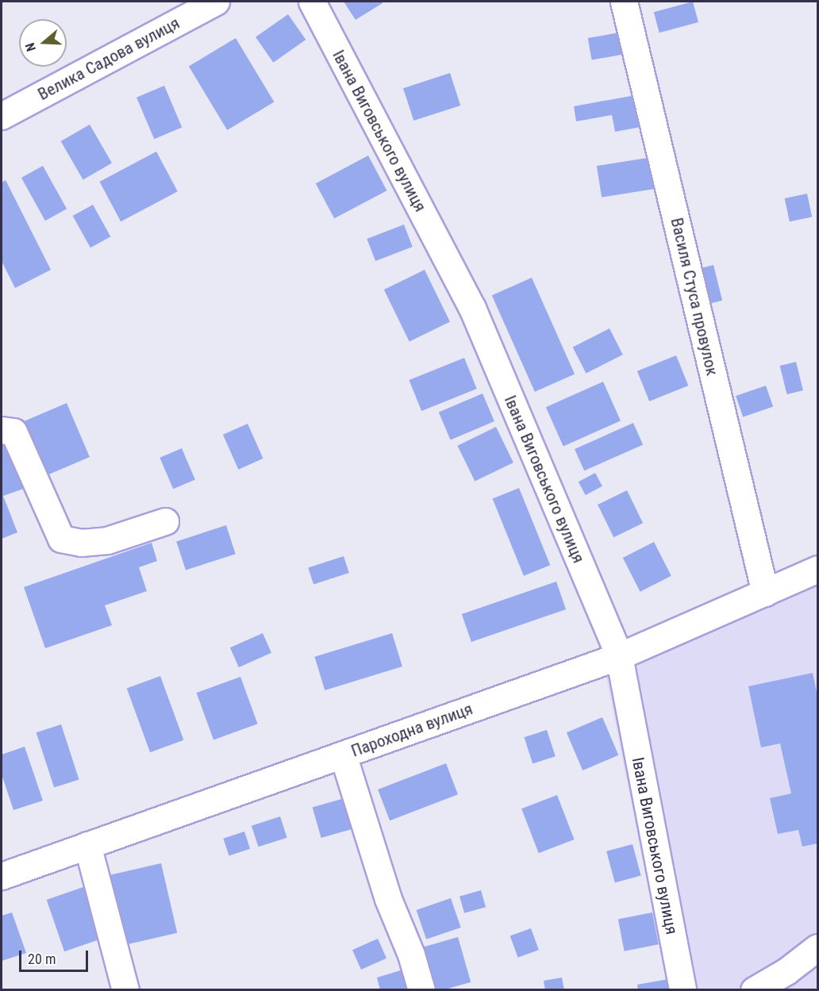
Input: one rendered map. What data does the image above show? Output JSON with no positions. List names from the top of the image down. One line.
{"streets":{"street":["Велика Садова вулиця","Івана Виговського вулиця","Василя Стуса провулок","Пароходна вулиця"]},"crossings":[["Івана Виговського вулиця","Пароходна вулиця"],["Василя Стуса провулок","Пароходна вулиця"]],"scale_bar":"20 m","north":"left"}
